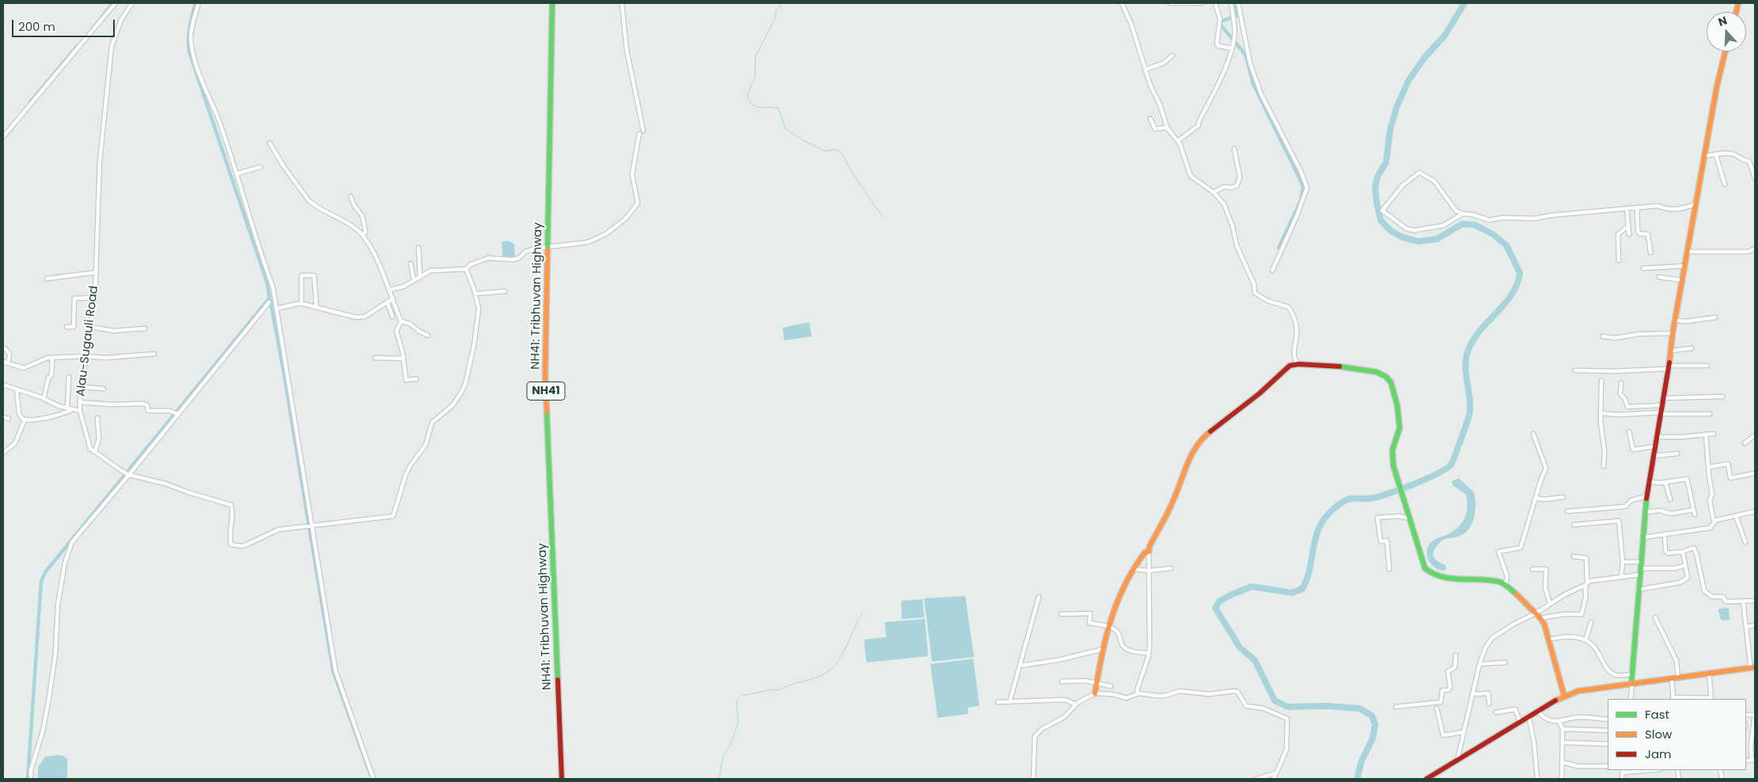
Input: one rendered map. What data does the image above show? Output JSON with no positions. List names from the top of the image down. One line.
{"streets":{"main road":["NH41: Tribhuvan Highway","NH41"],"street":["Alau-Sugauli Road"]},"legend":["Fast","Slow","Jam"],"scale_bar":"200 m","north":"top"}
